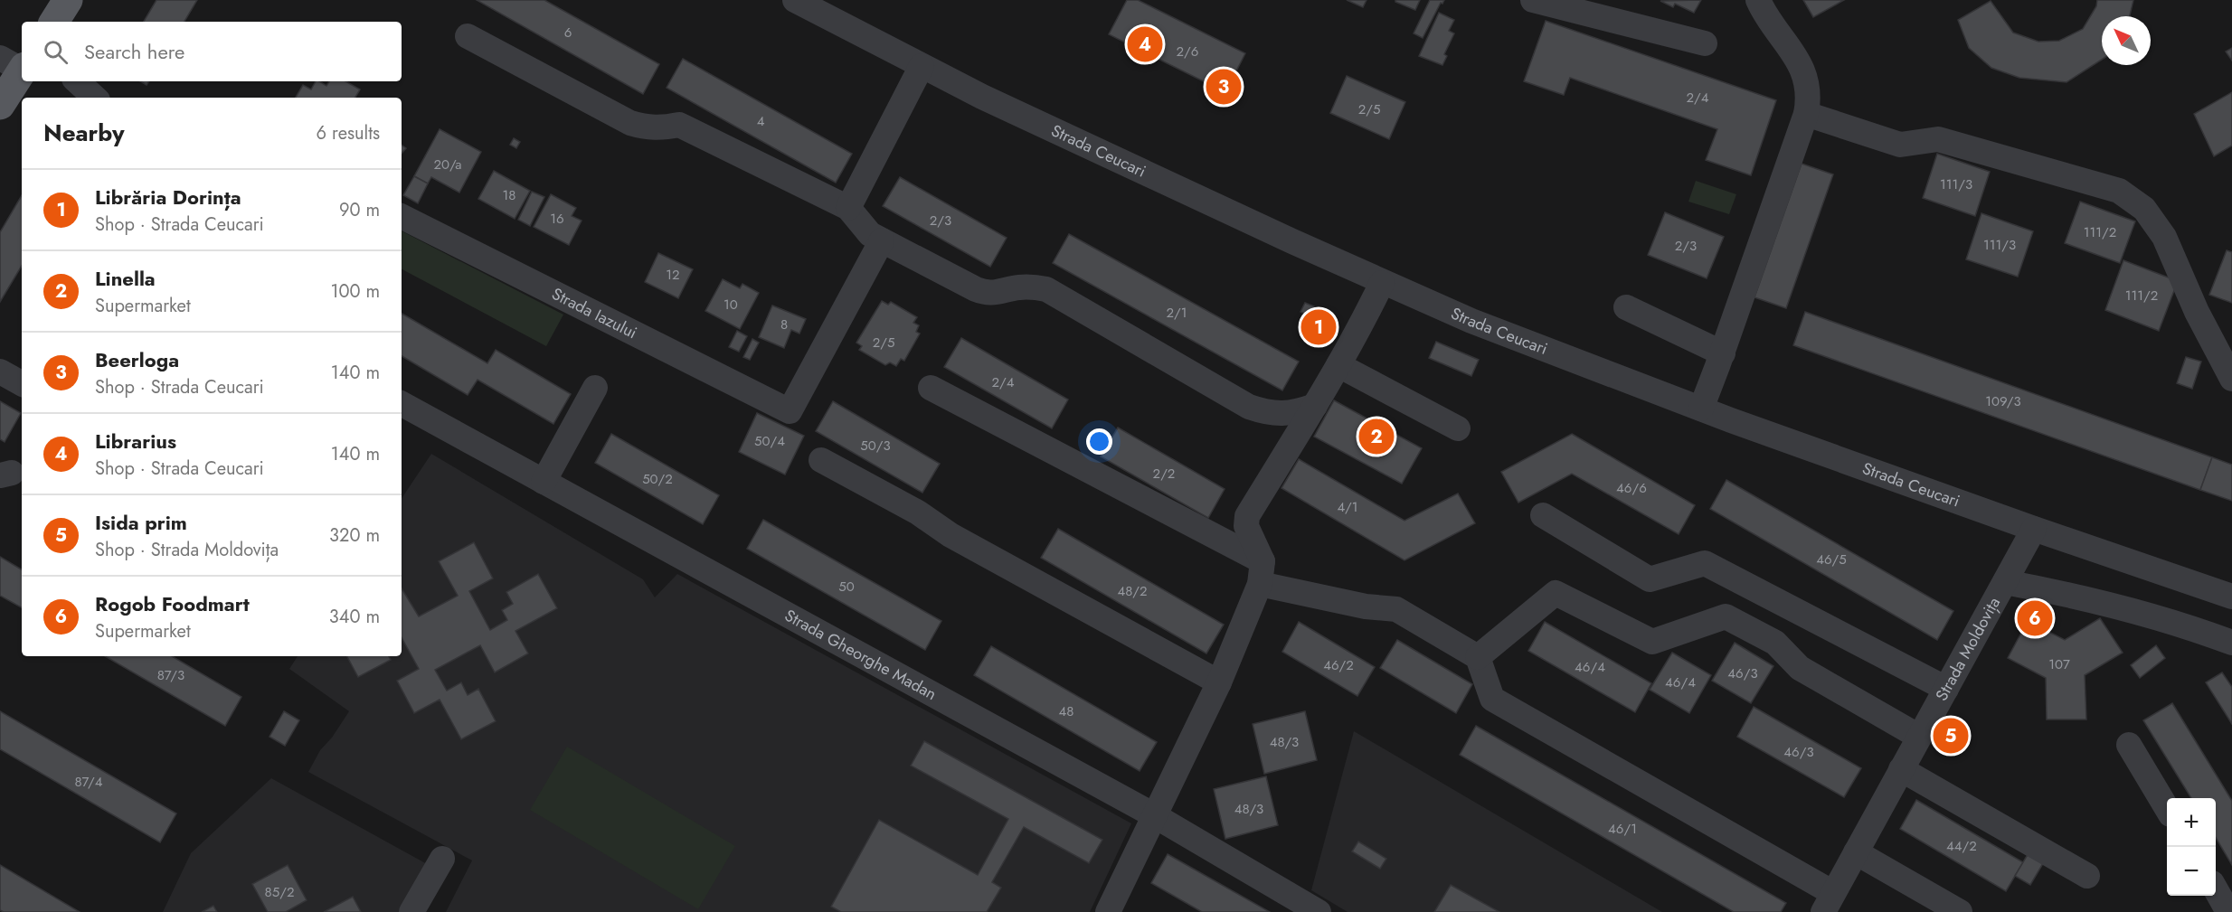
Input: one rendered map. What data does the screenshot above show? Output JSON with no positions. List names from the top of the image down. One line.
{"streets":{"street":["Strada Ceucari","Strada Iazului","Strada Moldovița","Strada Gheorghe Madan"]},"crossings":[["Strada Ceucari","Strada Moldovița"]],"house_numbers":["6","2/6","2/4","2/5","4","20/a","111/3","18","16","2/3","111/2","111/3","2/3","12","111/2","10","2/1","8","2/5","2/4","109/3","50/4","50/3","2/2","50/2","46/6","4/1","46/5","50","48/2","107","46/2","46/4","46/3","87/3","46/4","48","48/3","46/3","87/4","48/3","46/1","44/2","85/2"],"north":"top left","page":{"search":"Search here","pins":["4","3","1","2","6","5"],"heading":["Nearby","6 results"],"list":[{"mark":"1","name":"Librăria Dorința","note":"Shop · Strada Ceucari","value":"90 m"},{"mark":"2","name":"Linella","note":"Supermarket","value":"100 m"},{"mark":"3","name":"Beerloga","note":"Shop · Strada Ceucari","value":"140 m"},{"mark":"4","name":"Librarius","note":"Shop · Strada Ceucari","value":"140 m"},{"mark":"5","name":"Isida prim","note":"Shop · Strada Moldovița","value":"320 m"},{"mark":"6","name":"Rogob Foodmart","note":"Supermarket","value":"340 m"}],"map_buttons":["+","−"]}}
